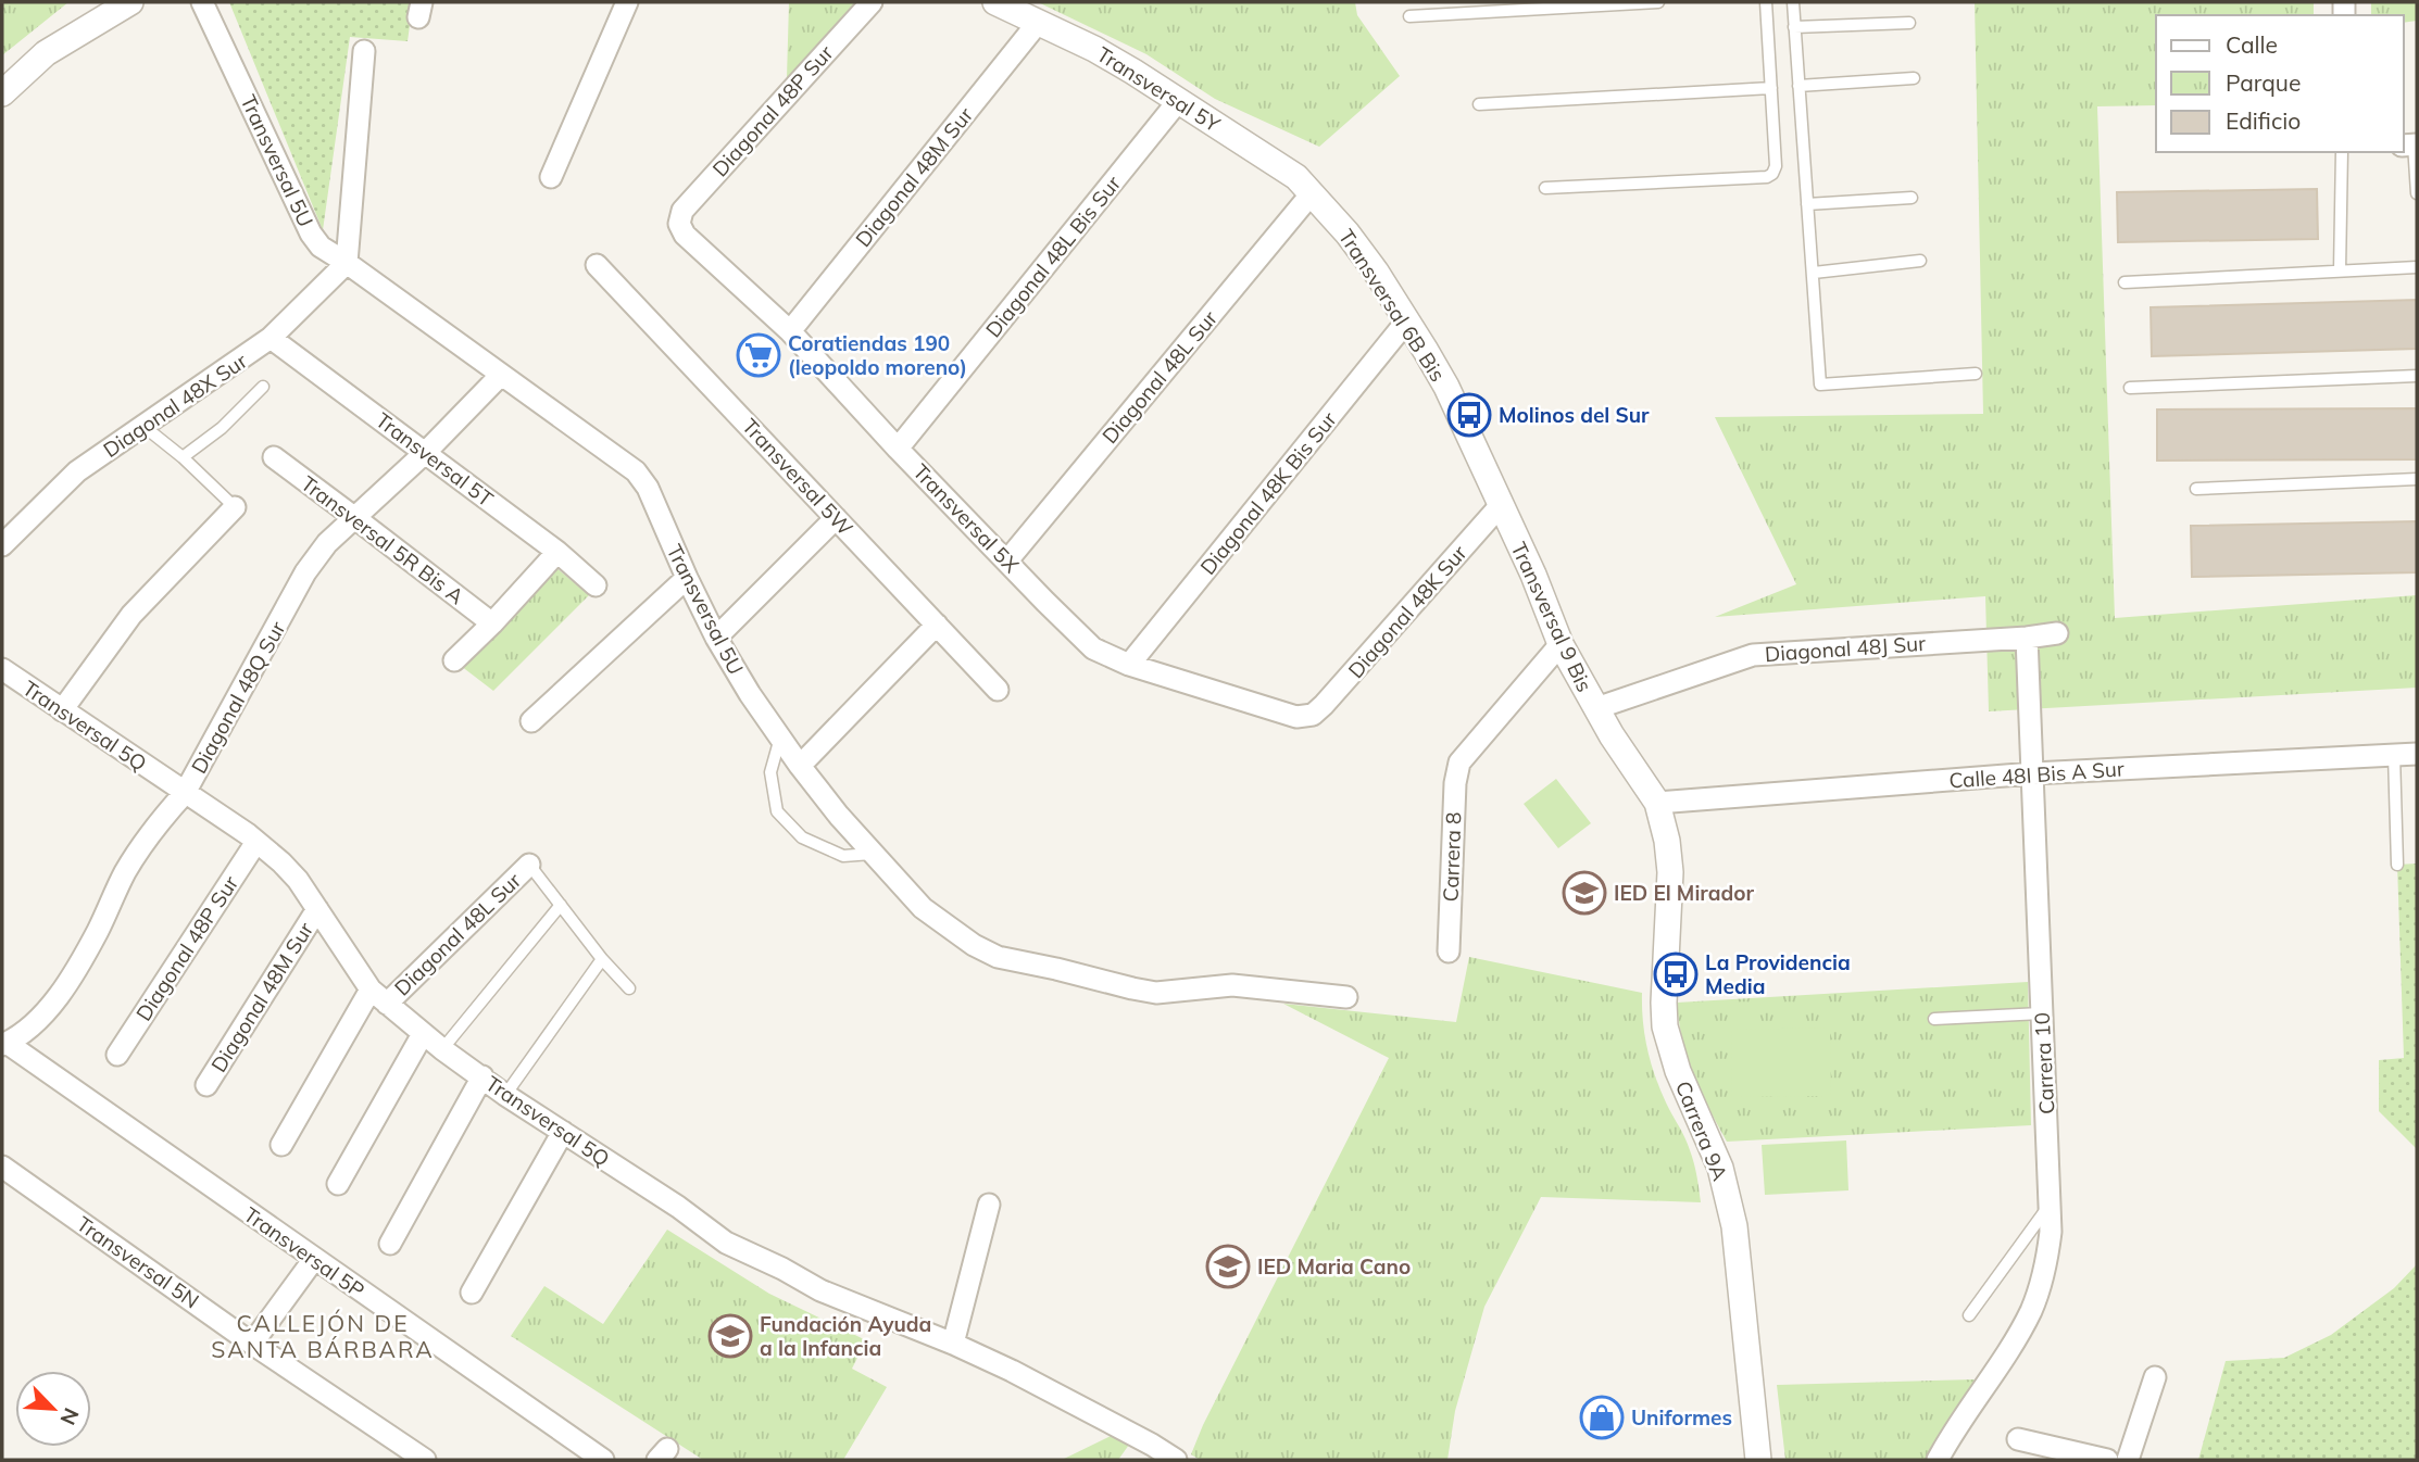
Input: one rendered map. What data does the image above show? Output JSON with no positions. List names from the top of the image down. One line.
{"streets":{"street":["Transversal 5Y","Diagonal 48P Sur","Transversal 5U","Diagonal 48M Sur","Diagonal 48L Bis Sur","Transversal 6B Bis","Diagonal 48L Sur","Diagonal 48X Sur","Transversal 5T","Transversal 5W","Diagonal 48K Bis Sur","Transversal 5X","Transversal 5R Bis A","Diagonal 48K Sur","Transversal 9 Bis","Diagonal 48J Sur","Diagonal 48Q Sur","Transversal 5Q","Calle 48I Bis A Sur","Carrera 8","Carrera 10","Carrera 9A","Transversal 5P","Transversal 5N"]},"crossings":[["Transversal 5Y","Diagonal 48M Sur"],["Transversal 5Y","Diagonal 48L Bis Sur"],["Transversal 5Y","Transversal 6B Bis"],["Transversal 5Y","Diagonal 48L Sur"],["Diagonal 48P Sur","Transversal 5X"],["Diagonal 48P Sur","Transversal 5Q"],["Transversal 5U","Diagonal 48X Sur"],["Transversal 5U","Diagonal 48Q Sur"],["Diagonal 48M Sur","Transversal 5X"],["Diagonal 48M Sur","Transversal 5Q"],["Diagonal 48L Bis Sur","Transversal 5X"],["Transversal 6B Bis","Diagonal 48L Sur"],["Transversal 6B Bis","Diagonal 48K Bis Sur"],["Transversal 6B Bis","Diagonal 48K Sur"],["Transversal 6B Bis","Transversal 9 Bis"],["Diagonal 48L Sur","Transversal 5X"],["Diagonal 48L Sur","Transversal 5Q"],["Diagonal 48X Sur","Transversal 5T"],["Transversal 5T","Diagonal 48Q Sur"],["Diagonal 48K Bis Sur","Transversal 5X"],["Transversal 5X","Diagonal 48K Sur"],["Transversal 5R Bis A","Diagonal 48Q Sur"],["Diagonal 48K Sur","Transversal 9 Bis"],["Transversal 9 Bis","Diagonal 48J Sur"],["Transversal 9 Bis","Calle 48I Bis A Sur"],["Transversal 9 Bis","Carrera 8"],["Transversal 9 Bis","Carrera 9A"],["Diagonal 48J Sur","Carrera 10"],["Diagonal 48Q Sur","Transversal 5Q"],["Diagonal 48Q Sur","Transversal 5P"],["Calle 48I Bis A Sur","Carrera 10"],["Calle 48I Bis A Sur","Carrera 9A"]],"districts":["CALLEJÓN DE SANTA BÁRBARA"],"places":{"supermarket":["Coratiendas 190 (leopoldo moreno)"],"bus stop":["Molinos del Sur","La Providencia Media"],"school or university":["IED El Mirador","IED Maria Cano","Fundación Ayuda a la Infancia"],"shop":["Uniformes"]},"legend":["Calle","Parque","Edificio"],"north":"bottom right"}
